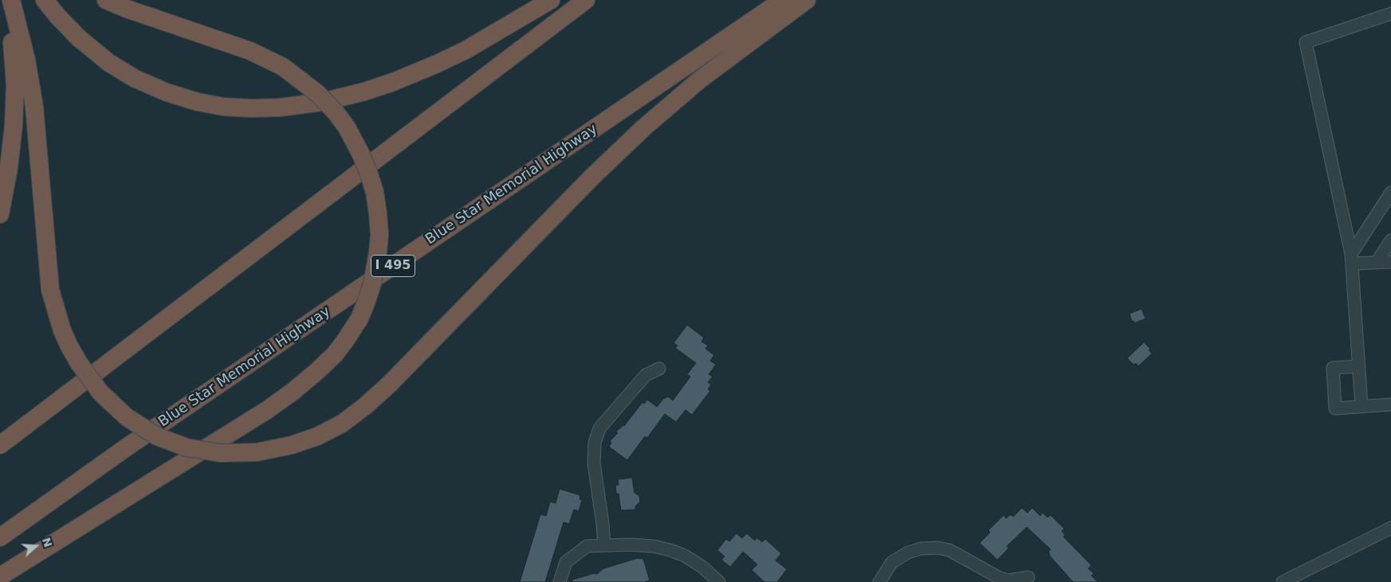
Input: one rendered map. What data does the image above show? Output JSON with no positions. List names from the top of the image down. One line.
{"streets":{"highway":["Blue Star Memorial Highway","I 495"]},"north":"right"}
